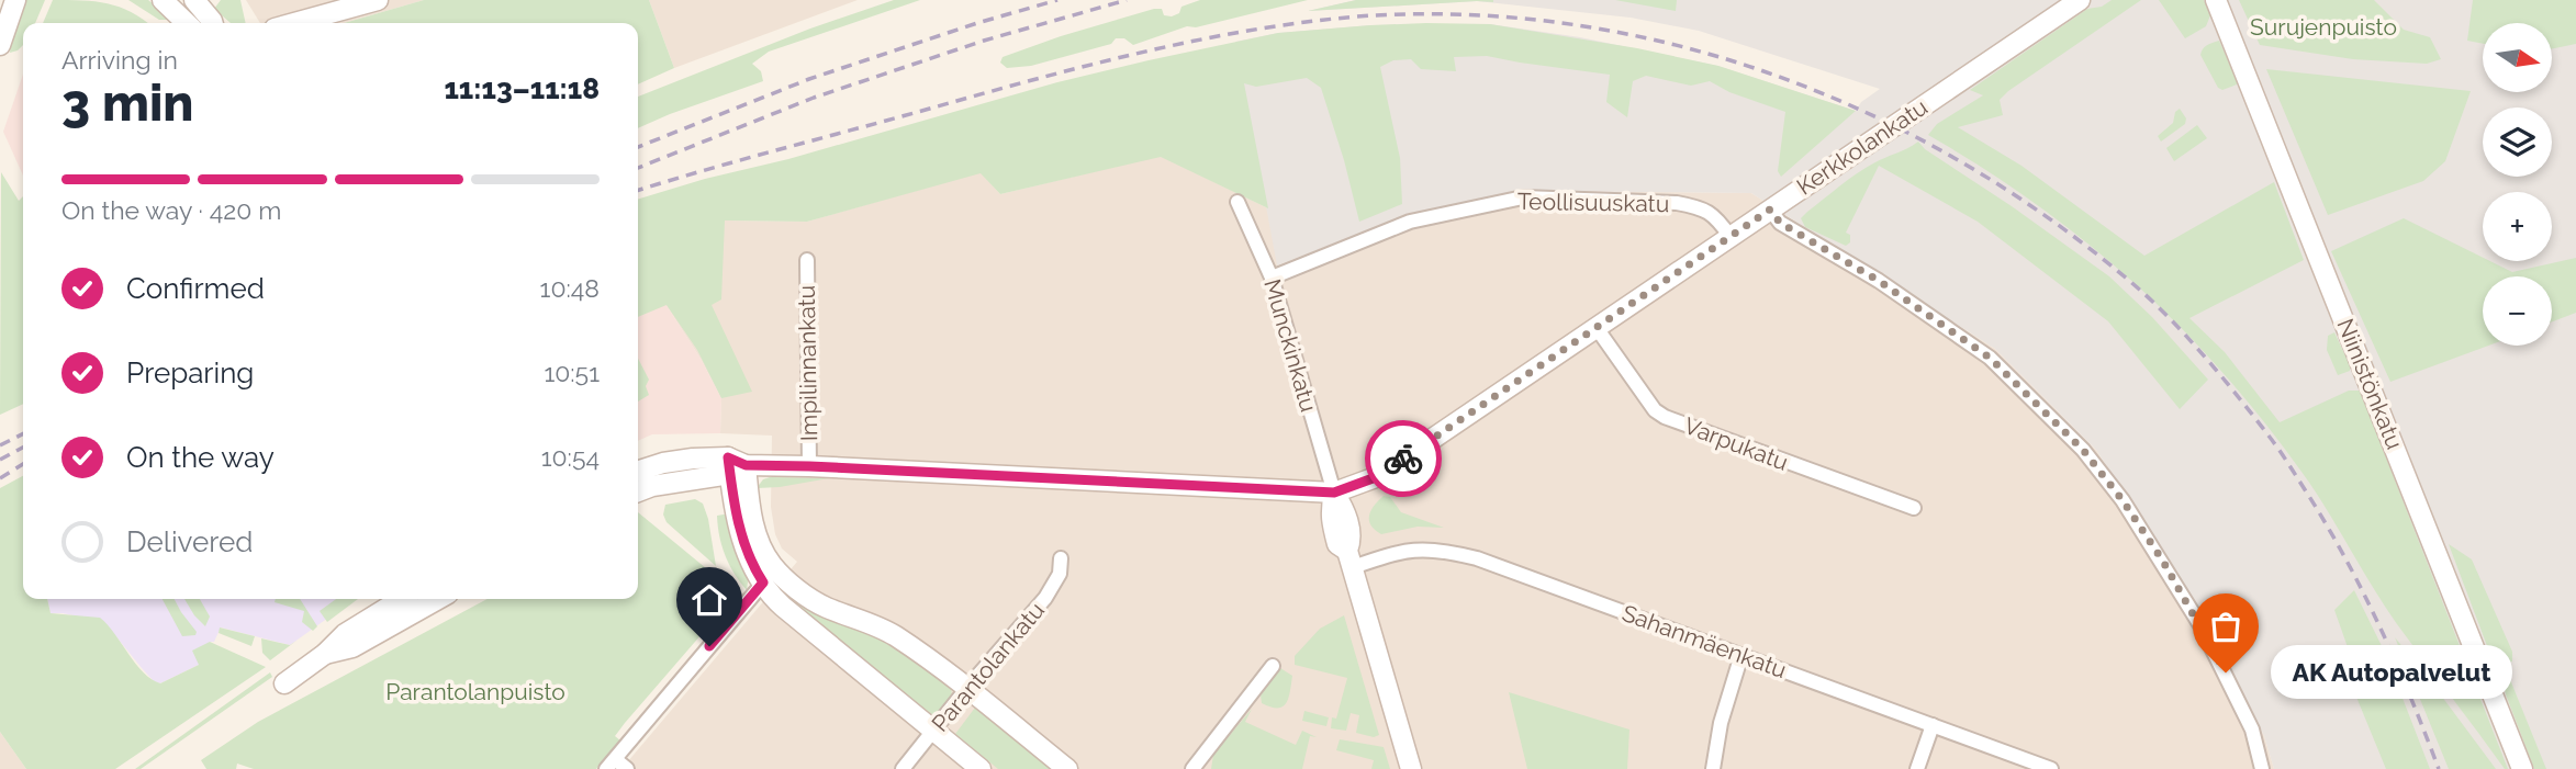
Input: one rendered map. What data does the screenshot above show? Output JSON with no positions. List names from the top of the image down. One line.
{"streets":{"main road":["Kerkkolankatu","Munckinkatu","Niinistönkatu"],"street":["Teollisuuskatu","Impilinnankatu","Varpukatu","Sahanmäenkatu","Parantolankatu"]},"crossings":[["Kerkkolankatu","Teollisuuskatu"],["Kerkkolankatu","Munckinkatu"],["Kerkkolankatu","Varpukatu"],["Teollisuuskatu","Munckinkatu"],["Munckinkatu","Sahanmäenkatu"]],"parks":["Surujenpuisto","Parantolanpuisto"],"places":["AK Autopalvelut"],"north":"right","page":{"map_buttons":["+","−"],"heading":["3 min","Arriving in","11:13–11:18"],"bar":"On the way · 420 m","list":[["Confirmed","10:48"],["Preparing","10:51"],["On the way","10:54"],"Delivered"],"bubble":"AK Autopalvelut"}}
